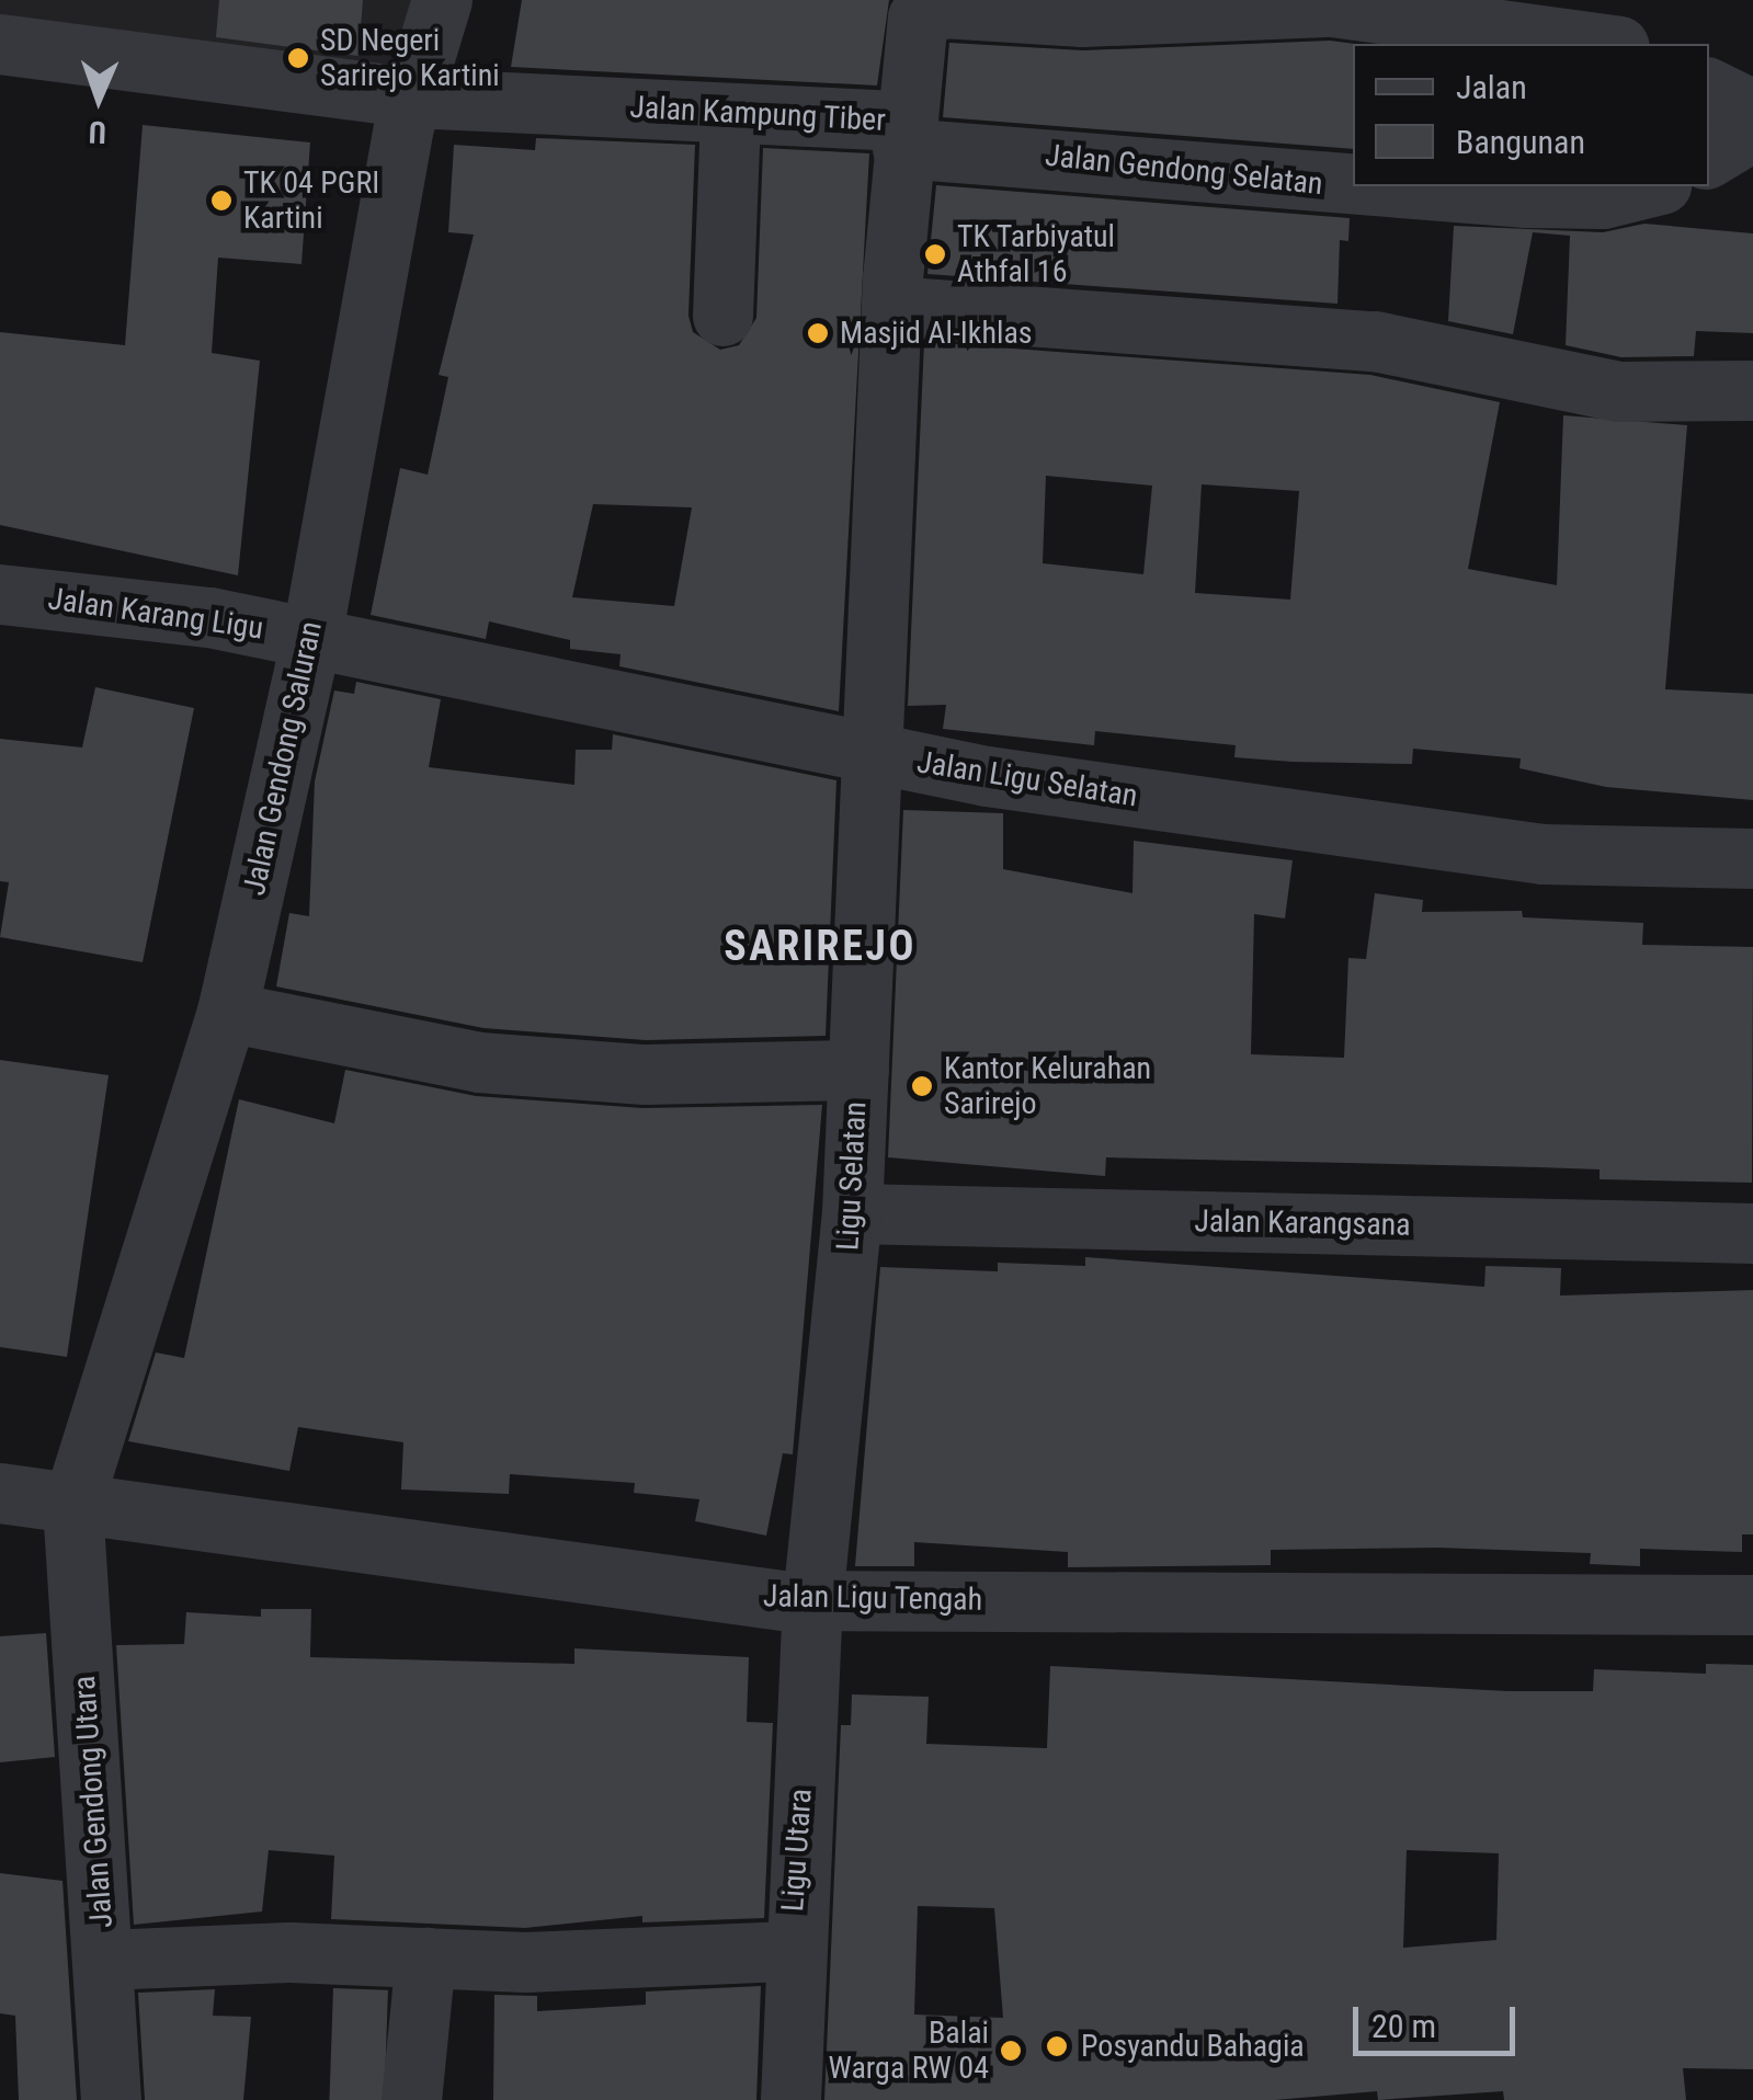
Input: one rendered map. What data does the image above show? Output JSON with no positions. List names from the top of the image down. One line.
{"streets":{"street":["Jalan Kampung Tiber","Jalan Gendong Selatan","Jalan Karang Ligu","Jalan Gendong Saluran","Jalan Ligu Selatan","Ligu Selatan","Jalan Karangsana","Jalan Ligu Tengah","Jalan Gendong Utara","Ligu Utara"]},"crossings":[["Jalan Kampung Tiber","Jalan Gendong Selatan"],["Jalan Kampung Tiber","Jalan Gendong Saluran"],["Jalan Karang Ligu","Jalan Gendong Saluran"],["Jalan Karang Ligu","Jalan Ligu Selatan"],["Jalan Gendong Saluran","Jalan Ligu Selatan"],["Jalan Gendong Saluran","Jalan Ligu Tengah"],["Jalan Gendong Saluran","Jalan Gendong Utara"],["Jalan Ligu Selatan","Ligu Selatan"],["Ligu Selatan","Jalan Karangsana"],["Ligu Selatan","Jalan Ligu Tengah"],["Ligu Selatan","Ligu Utara"],["Jalan Ligu Tengah","Jalan Gendong Utara"],["Jalan Ligu Tengah","Ligu Utara"]],"districts":["SARIREJO"],"places":["SD Negeri Sarirejo Kartini","TK 04 PGRI Kartini","TK Tarbiyatul Athfal 16","Masjid Al-Ikhlas","Kantor Kelurahan Sarirejo","Posyandu Bahagia","Balai Warga RW 04"],"legend":["Jalan","Bangunan"],"scale_bar":"20 m","north":"bottom"}
